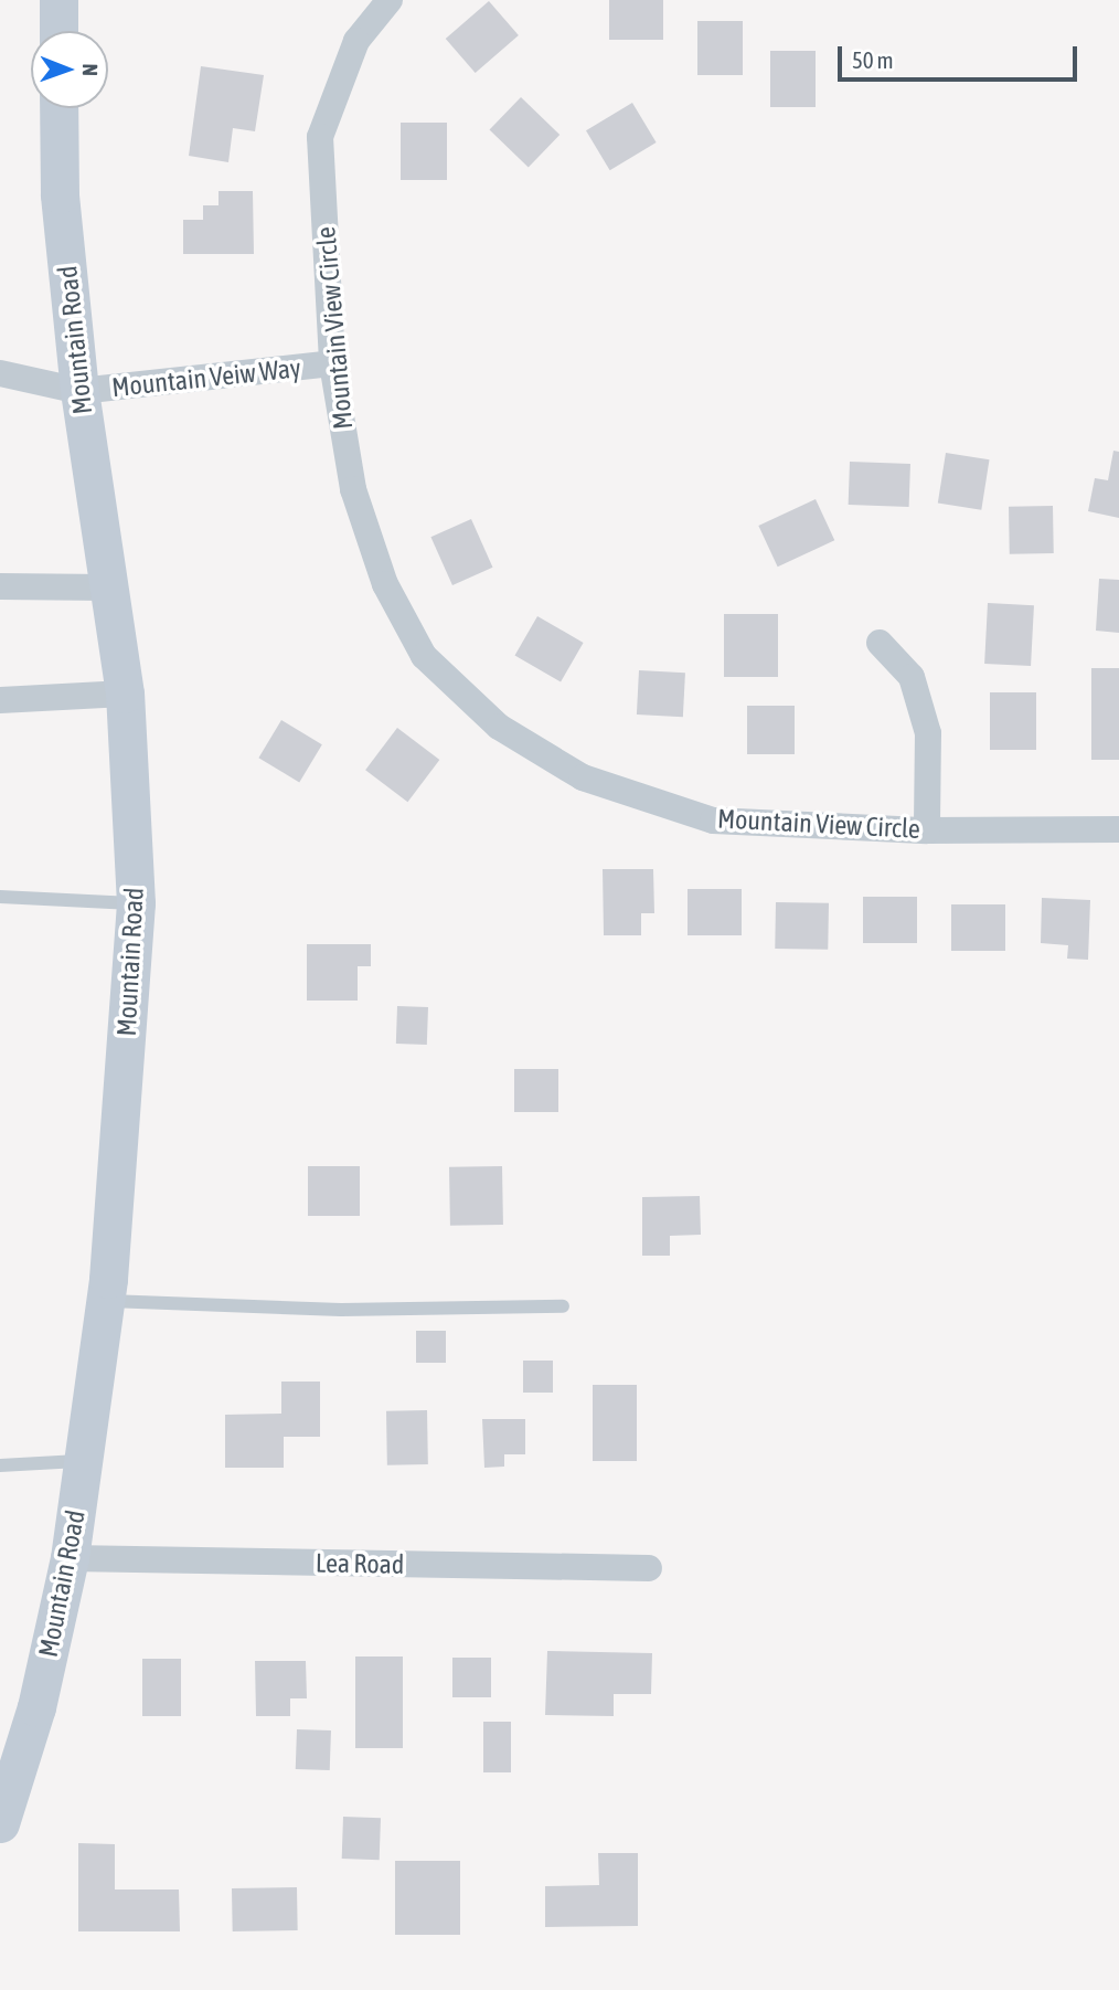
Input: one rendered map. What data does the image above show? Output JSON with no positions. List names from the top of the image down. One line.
{"streets":{"main road":["Mountain Road"],"street":["Mountain View Circle","Mountain Veiw Way","Lea Road"]},"crossings":[["Mountain View Circle","Mountain Veiw Way"],["Mountain Road","Mountain Veiw Way"],["Mountain Road","Lea Road"]],"scale_bar":"50 m","north":"right"}
